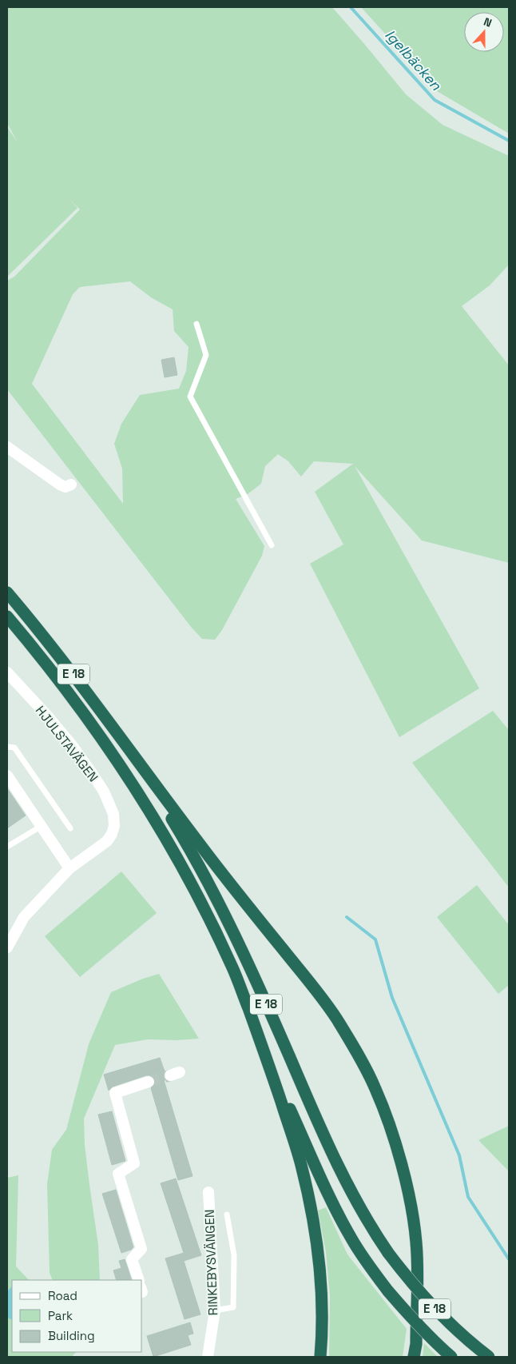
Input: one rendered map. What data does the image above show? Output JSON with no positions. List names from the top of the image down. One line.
{"streets":{"highway":["E 18"],"street":["HJULSTAVÄGEN","RINKEBYSVÄNGEN"]},"water":["Igelbäcken"],"legend":["Road","Park","Building"],"north":"top"}
